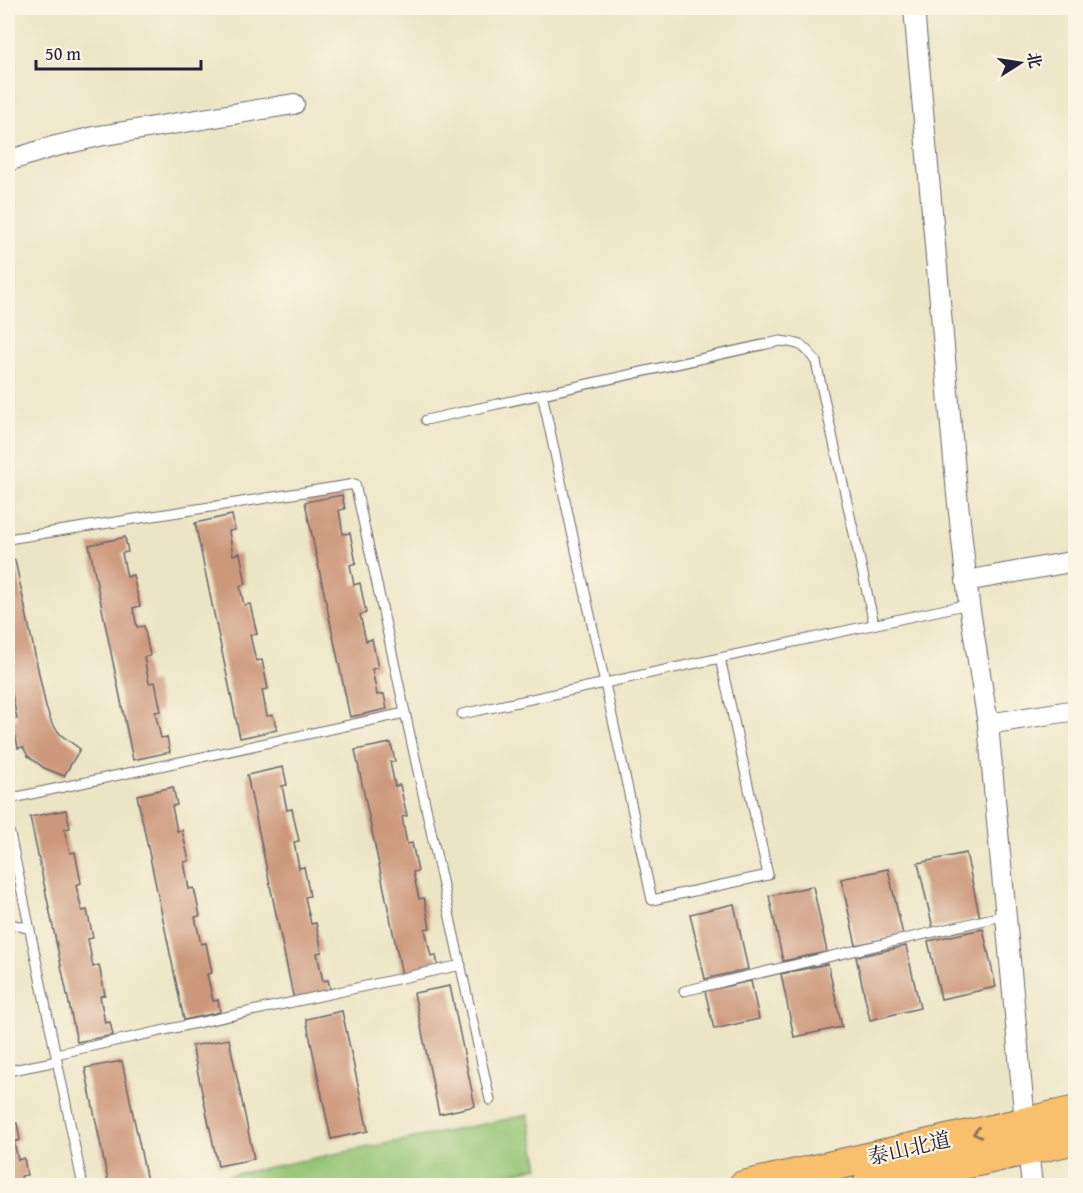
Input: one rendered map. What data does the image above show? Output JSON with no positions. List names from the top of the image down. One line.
{"streets":{"main road":["泰山北道"]},"scale_bar":"50 m","north":"right"}
